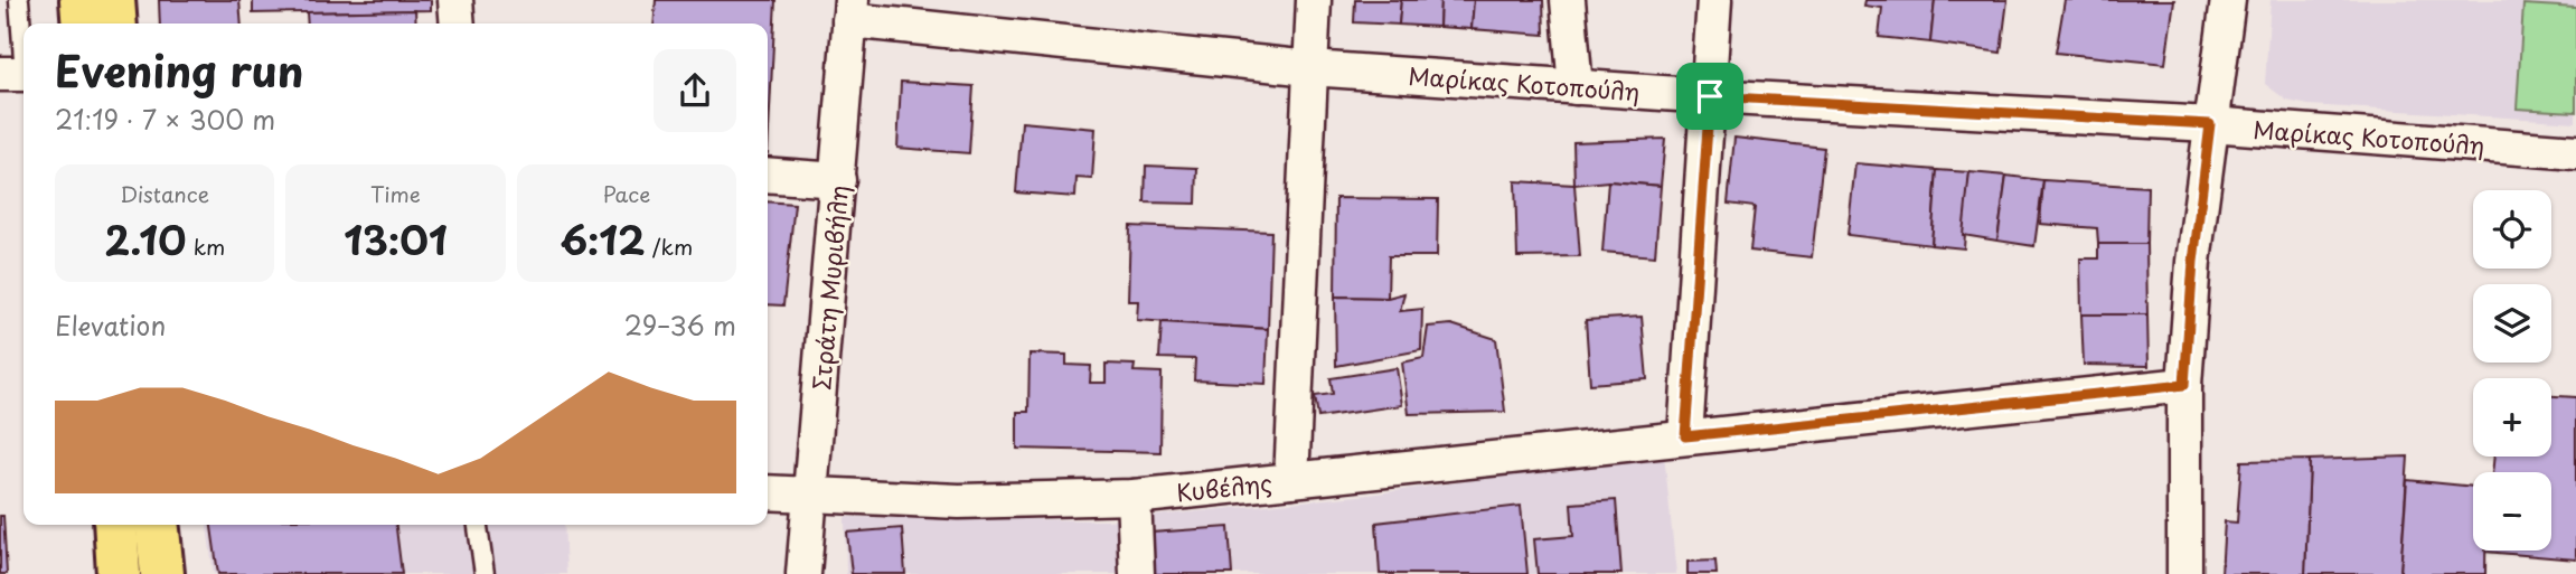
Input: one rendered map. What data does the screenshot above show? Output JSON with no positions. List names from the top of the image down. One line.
{"streets":{"street":["Μαρίκας Κοτοπούλη","Στράτη Μυριβήλη","Κυβέλης"]},"crossings":[["Μαρίκας Κοτοπούλη","Στράτη Μυριβήλη"],["Στράτη Μυριβήλη","Κυβέλης"]],"page":{"heading":["Evening run","21:19 · 7 × 300 m"],"stats":[["Distance","2.10 km"],["Time","13:01"],["Pace","6:12 /km"]],"map_buttons":["+","−"],"chart":["Elevation","29–36 m"]}}
